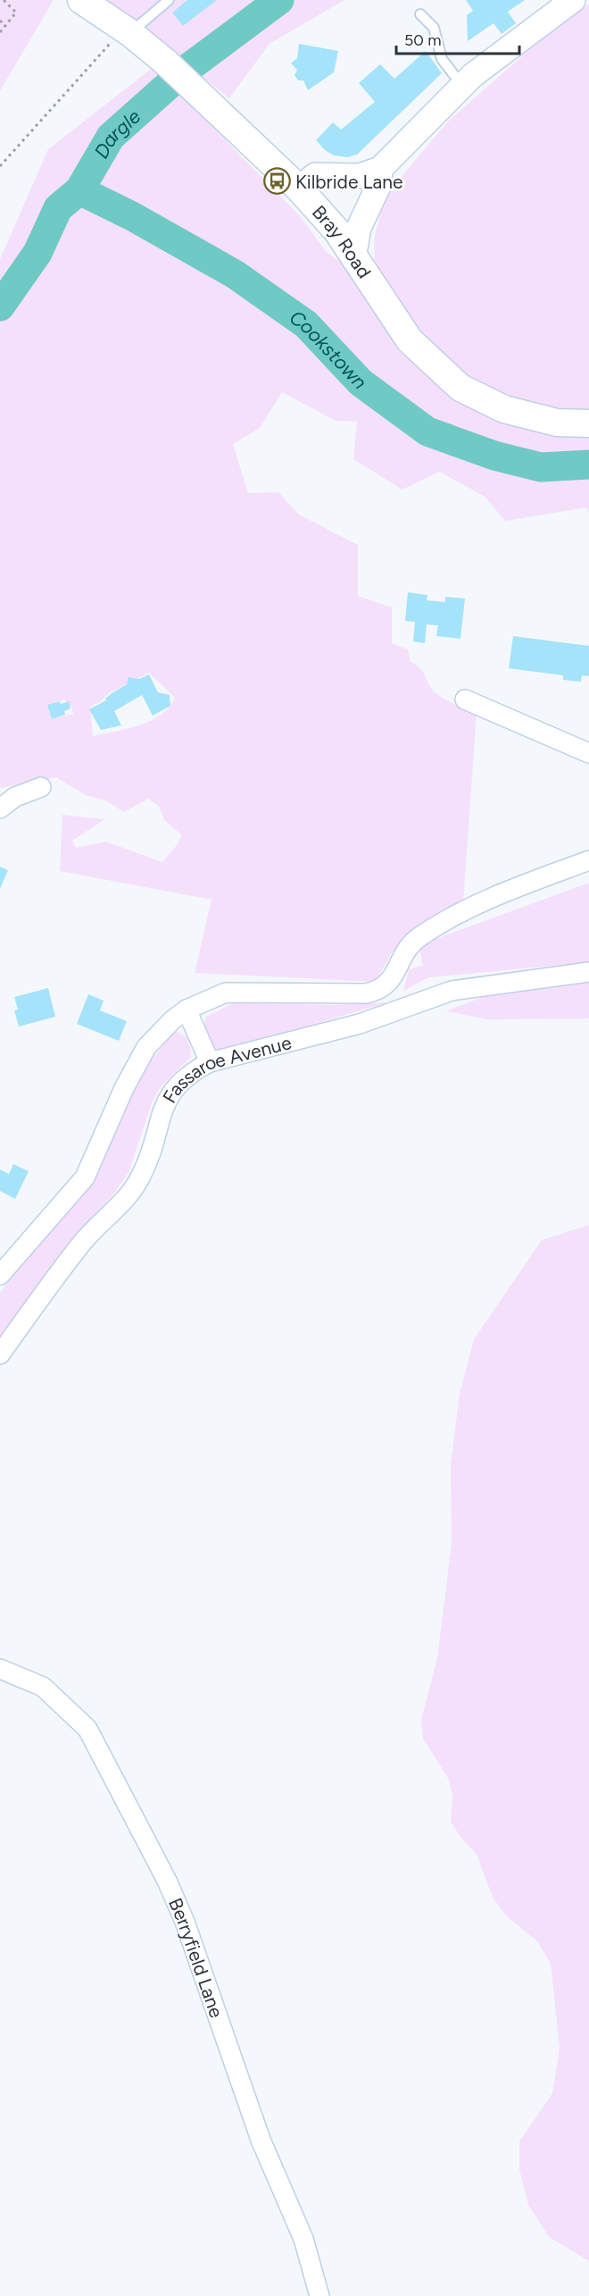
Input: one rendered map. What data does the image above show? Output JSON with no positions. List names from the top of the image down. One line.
{"streets":{"main road":["Bray Road"],"street":["Fassaroe Avenue","Berryfield Lane"]},"water":["Dargle","Cookstown"],"places":{"bus stop":["Kilbride Lane"]},"scale_bar":"50 m"}
